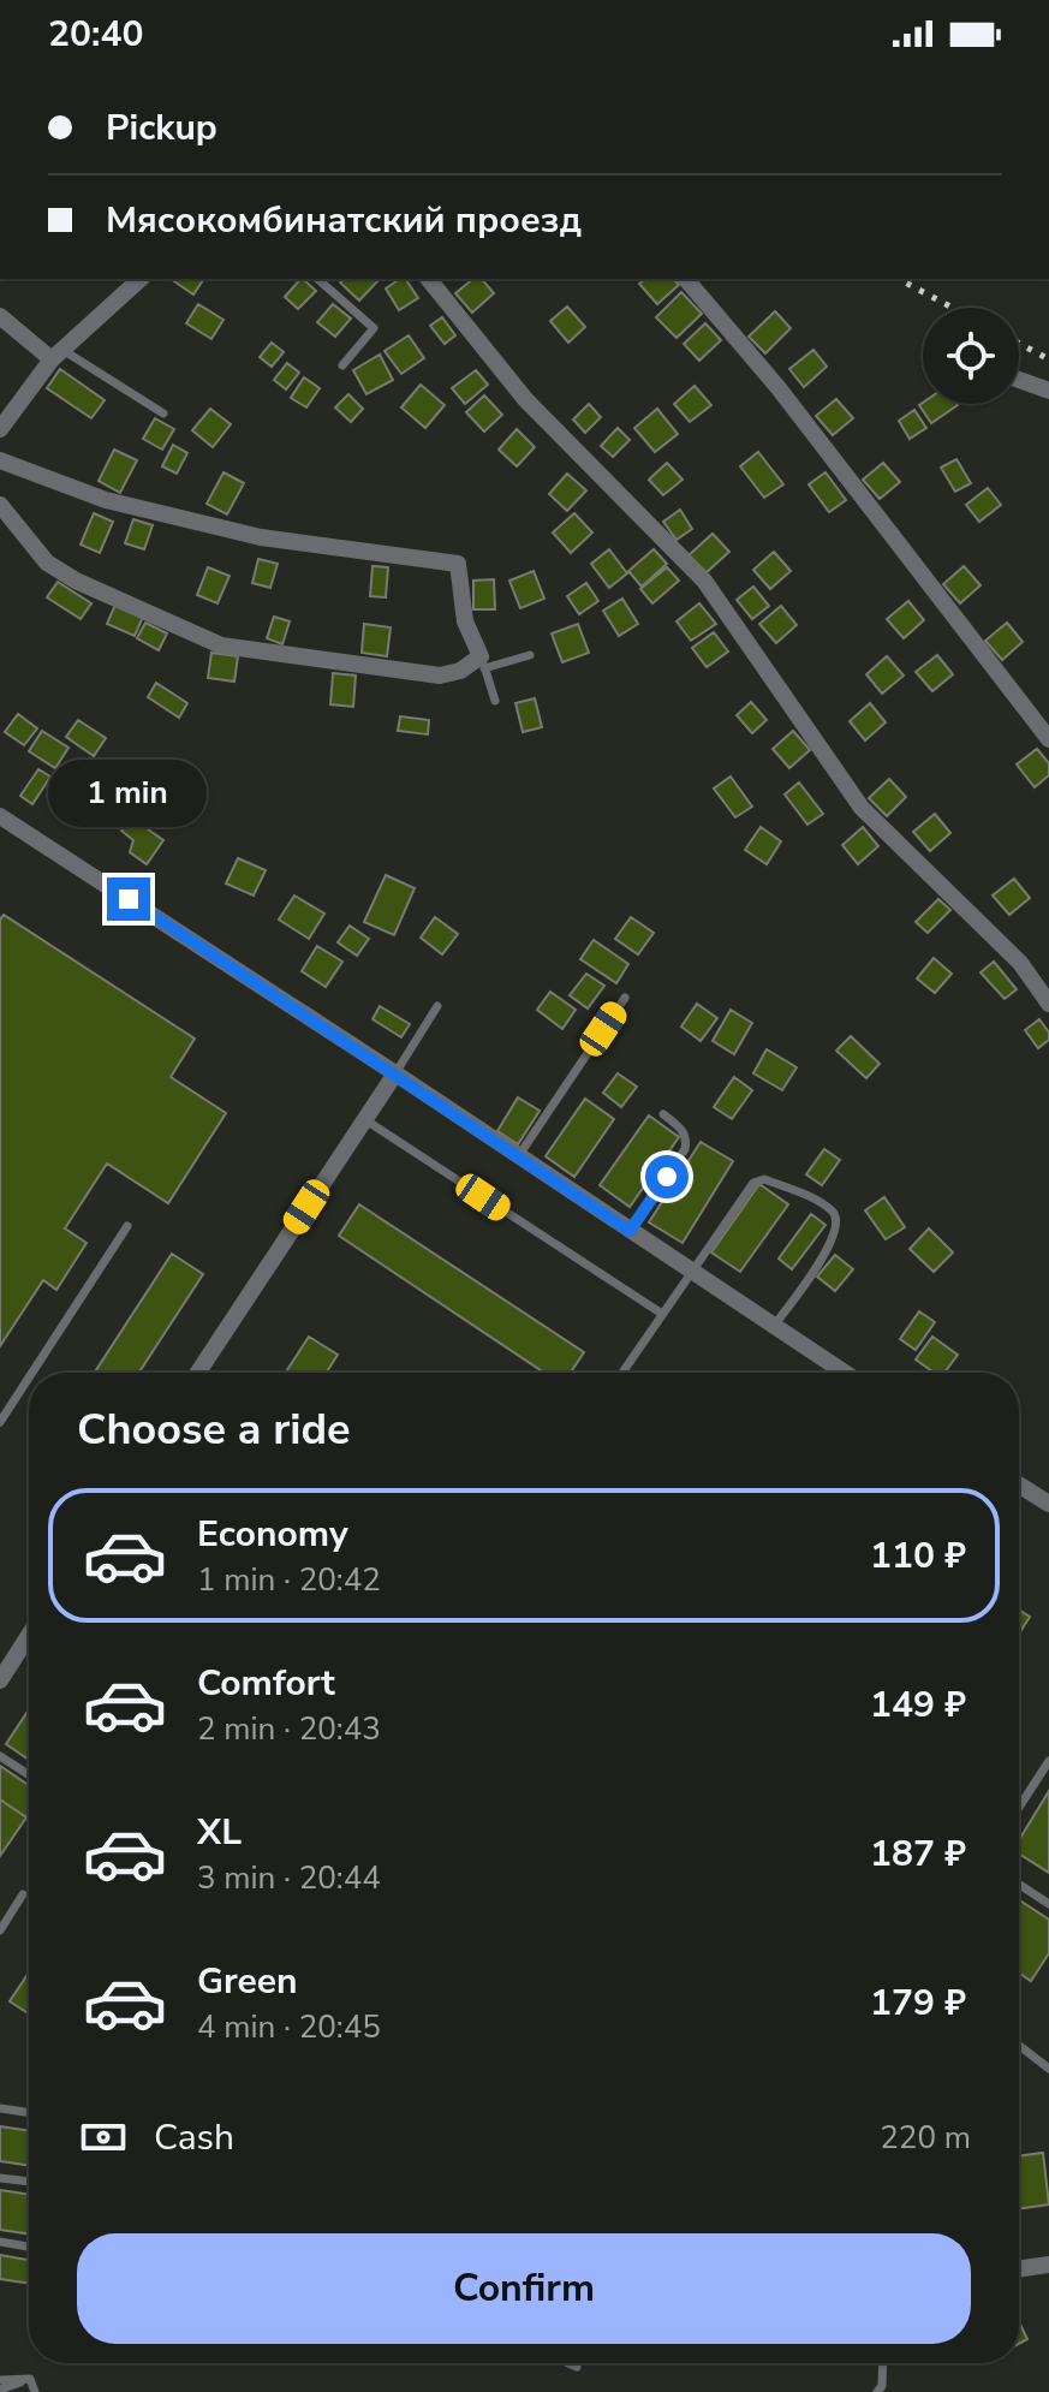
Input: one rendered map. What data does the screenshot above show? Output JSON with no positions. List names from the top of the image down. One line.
{"page":{"status":"20:40","banner":["Pickup","Мясокомбинатский проезд"],"bubble":"1 min","heading":"Choose a ride","list":[{"name":"Economy","note":"1 min · 20:42","value":"110 ₽"},{"name":"Comfort","note":"2 min · 20:43","value":"149 ₽"},{"name":"XL","note":"3 min · 20:44","value":"187 ₽"},{"name":"Green","note":"4 min · 20:45","value":"179 ₽"}],"pay":["Cash","220 m"],"buttons":"Confirm"}}
